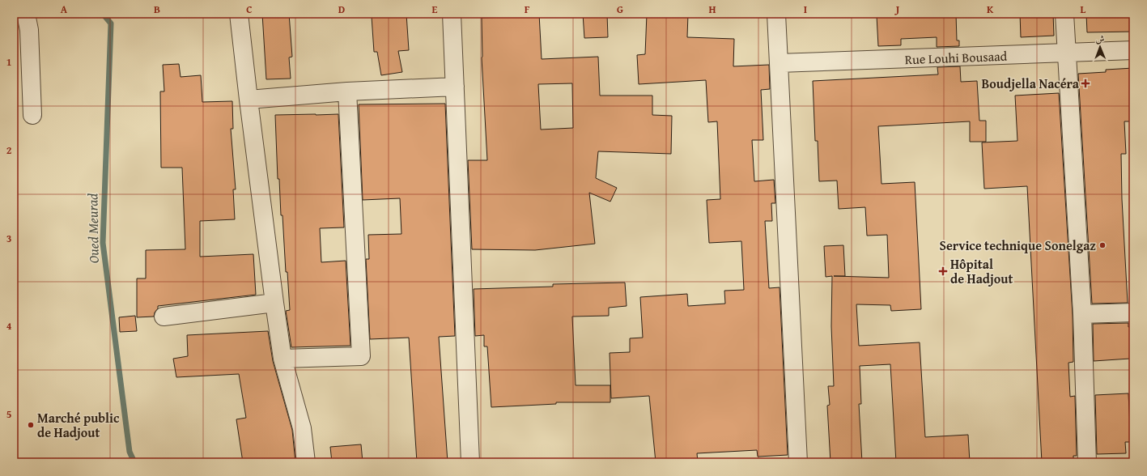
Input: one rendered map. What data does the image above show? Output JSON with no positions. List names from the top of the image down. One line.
{"streets":{"street":["Rue Louhi Bousaad"]},"water":["Oued Meurad"],"places":{"health":["Boudjella Nacéra","Hôpital de Hadjout"],"other":["Service technique Sonelgaz","Marché public de Hadjout"]},"north":"top","grid":{"columns":["A","B","C","D","E","F","G","H","I","J","K","L"],"rows":["1","2","3","4","5"]}}
